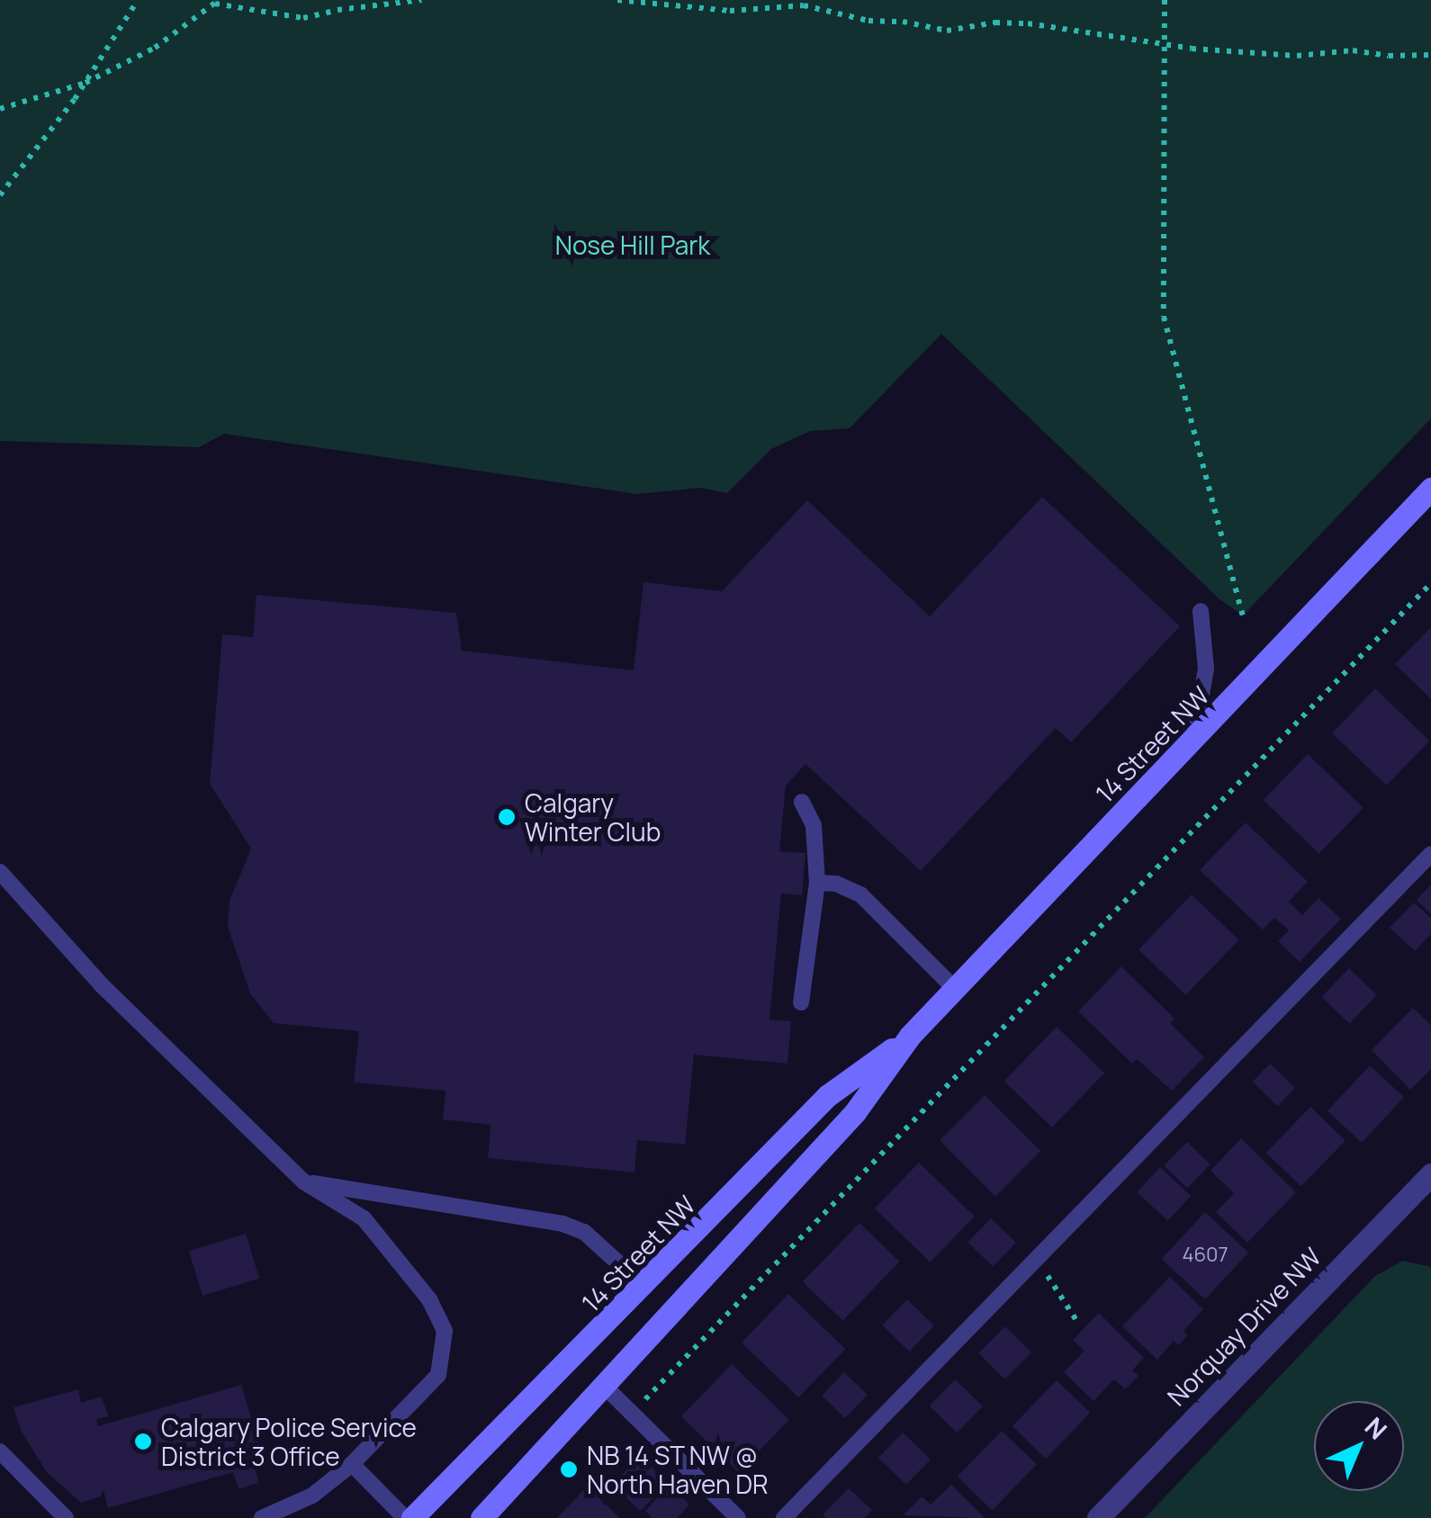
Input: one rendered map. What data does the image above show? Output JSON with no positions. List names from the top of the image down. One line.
{"streets":{"main road":["14 Street NW"],"street":["Norquay Drive NW"]},"parks":["Nose Hill Park"],"places":["Calgary Winter Club","Calgary Police Service District 3 Office","NB 14 ST NW @ North Haven DR"],"house_numbers":["4607"],"north":"top right"}
